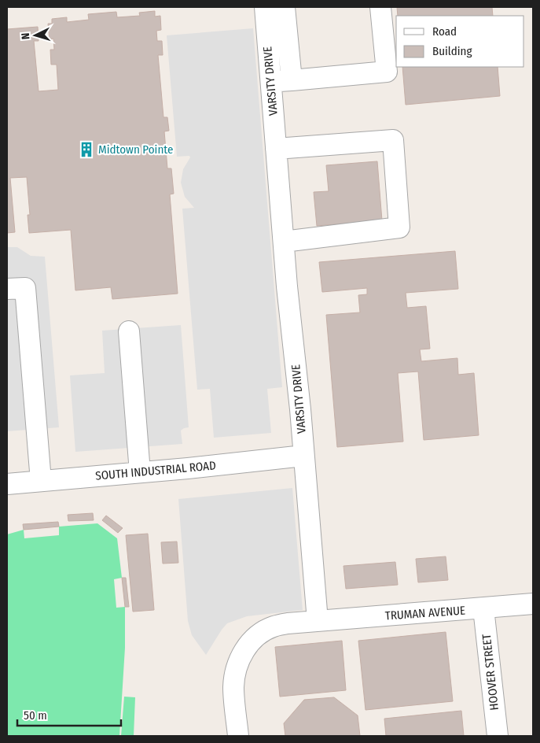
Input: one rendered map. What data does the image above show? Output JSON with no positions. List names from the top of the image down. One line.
{"streets":{"street":["VARSITY DRIVE","SOUTH INDUSTRIAL ROAD","TRUMAN AVENUE","HOOVER STREET"]},"crossings":[["VARSITY DRIVE","SOUTH INDUSTRIAL ROAD"],["VARSITY DRIVE","TRUMAN AVENUE"],["TRUMAN AVENUE","HOOVER STREET"]],"places":{"building":["Midtown Pointe"]},"legend":["Road","Building"],"scale_bar":"50 m","north":"left"}
